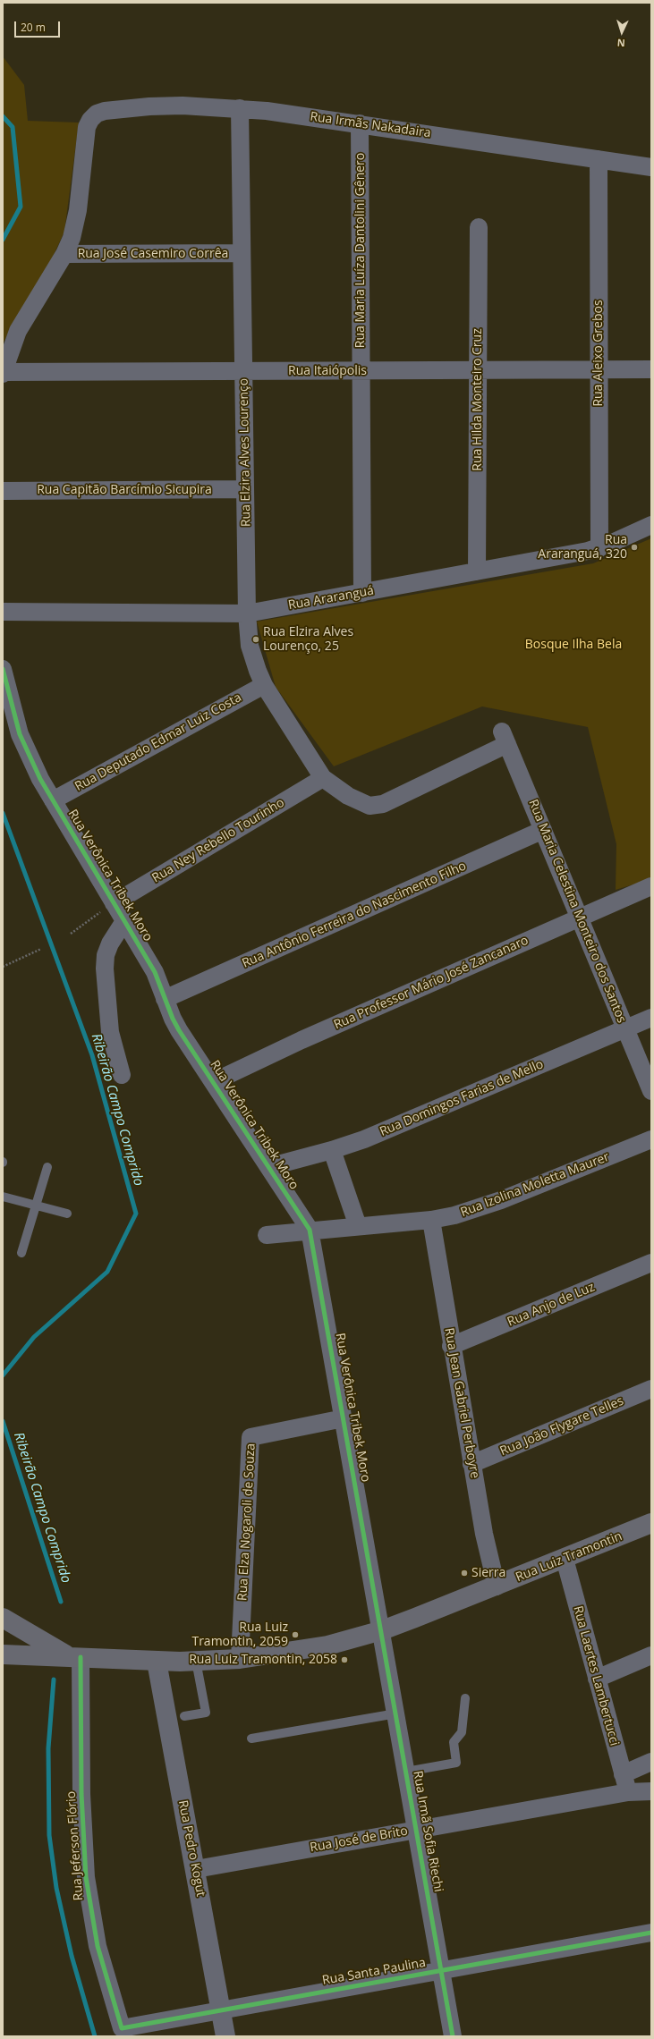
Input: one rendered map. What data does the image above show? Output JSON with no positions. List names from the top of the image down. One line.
{"streets":{"main road":["Rua Luiz Tramontin"],"street":["Rua Irmãs Nakadaira","Rua Maria Luíza Dantolini Gênero","Rua José Casemiro Corrêa","Rua Aleixo Grebos","Rua Itaiópolis","Rua Hilda Monteiro Cruz","Rua Elzira Alves Lourenço","Rua Capitão Barcímio Sicupira","Rua Araranguá","Rua Deputado Edmar Luiz Costa","Rua Ney Rebello Tourinho","Rua Verônica Tribek Moro","Rua Maria Celestina Monteiro dos Santos","Rua Antônio Ferreira do Nascimento Filho","Rua Professor Mário José Zancanaro","Rua Domingos Farias de Mello","Rua Izolina Moletta Maurer","Rua Anjo de Luz","Rua Jean Gabriel Perboyre","Rua João Flygare Telles","Rua Elza Nogaroli de Souza","Rua Laertes Lambertucci","Rua Irmã Sofia Riechi","Rua José de Brito","Rua Jeferson Flório","Rua Pedro Kogut","Rua Santa Paulina"]},"crossings":[["Rua Irmãs Nakadaira","Rua Maria Luíza Dantolini Gênero"],["Rua Irmãs Nakadaira","Rua José Casemiro Corrêa"],["Rua Irmãs Nakadaira","Rua Aleixo Grebos"],["Rua Irmãs Nakadaira","Rua Elzira Alves Lourenço"],["Rua Maria Luíza Dantolini Gênero","Rua Itaiópolis"],["Rua Maria Luíza Dantolini Gênero","Rua Araranguá"],["Rua José Casemiro Corrêa","Rua Elzira Alves Lourenço"],["Rua Aleixo Grebos","Rua Itaiópolis"],["Rua Aleixo Grebos","Rua Araranguá"],["Rua Itaiópolis","Rua Hilda Monteiro Cruz"],["Rua Itaiópolis","Rua Elzira Alves Lourenço"],["Rua Hilda Monteiro Cruz","Rua Araranguá"],["Rua Elzira Alves Lourenço","Rua Capitão Barcímio Sicupira"],["Rua Elzira Alves Lourenço","Rua Araranguá"],["Rua Elzira Alves Lourenço","Rua Deputado Edmar Luiz Costa"],["Rua Elzira Alves Lourenço","Rua Ney Rebello Tourinho"],["Rua Elzira Alves Lourenço","Rua Maria Celestina Monteiro dos Santos"],["Rua Deputado Edmar Luiz Costa","Rua Verônica Tribek Moro"],["Rua Ney Rebello Tourinho","Rua Verônica Tribek Moro"],["Rua Ney Rebello Tourinho","Rua Maria Celestina Monteiro dos Santos"],["Rua Verônica Tribek Moro","Rua Antônio Ferreira do Nascimento Filho"],["Rua Verônica Tribek Moro","Rua Professor Mário José Zancanaro"],["Rua Verônica Tribek Moro","Rua Domingos Farias de Mello"],["Rua Verônica Tribek Moro","Rua Izolina Moletta Maurer"],["Rua Verônica Tribek Moro","Rua Elza Nogaroli de Souza"],["Rua Verônica Tribek Moro","Rua Luiz Tramontin"],["Rua Verônica Tribek Moro","Rua Irmã Sofia Riechi"],["Rua Maria Celestina Monteiro dos Santos","Rua Antônio Ferreira do Nascimento Filho"],["Rua Maria Celestina Monteiro dos Santos","Rua Professor Mário José Zancanaro"],["Rua Maria Celestina Monteiro dos Santos","Rua Domingos Farias de Mello"],["Rua Izolina Moletta Maurer","Rua Jean Gabriel Perboyre"],["Rua Anjo de Luz","Rua Jean Gabriel Perboyre"],["Rua Jean Gabriel Perboyre","Rua João Flygare Telles"],["Rua Jean Gabriel Perboyre","Rua Luiz Tramontin"],["Rua Elza Nogaroli de Souza","Rua Luiz Tramontin"],["Rua Luiz Tramontin","Rua Laertes Lambertucci"],["Rua Luiz Tramontin","Rua Irmã Sofia Riechi"],["Rua Luiz Tramontin","Rua Jeferson Flório"],["Rua Luiz Tramontin","Rua Pedro Kogut"],["Rua Laertes Lambertucci","Rua José de Brito"],["Rua Irmã Sofia Riechi","Rua José de Brito"],["Rua Irmã Sofia Riechi","Rua Santa Paulina"],["Rua José de Brito","Rua Pedro Kogut"],["Rua Jeferson Flório","Rua Santa Paulina"],["Rua Pedro Kogut","Rua Santa Paulina"]],"water":["Ribeirão Campo Comprido"],"parks":["Bosque Ilha Bela"],"places":["Rua Araranguá, 320","Rua Elzira Alves Lourenço, 25","Sierra","Rua Luiz Tramontin, 2059","Rua Luiz Tramontin, 2058"],"scale_bar":"20 m","north":"bottom"}
